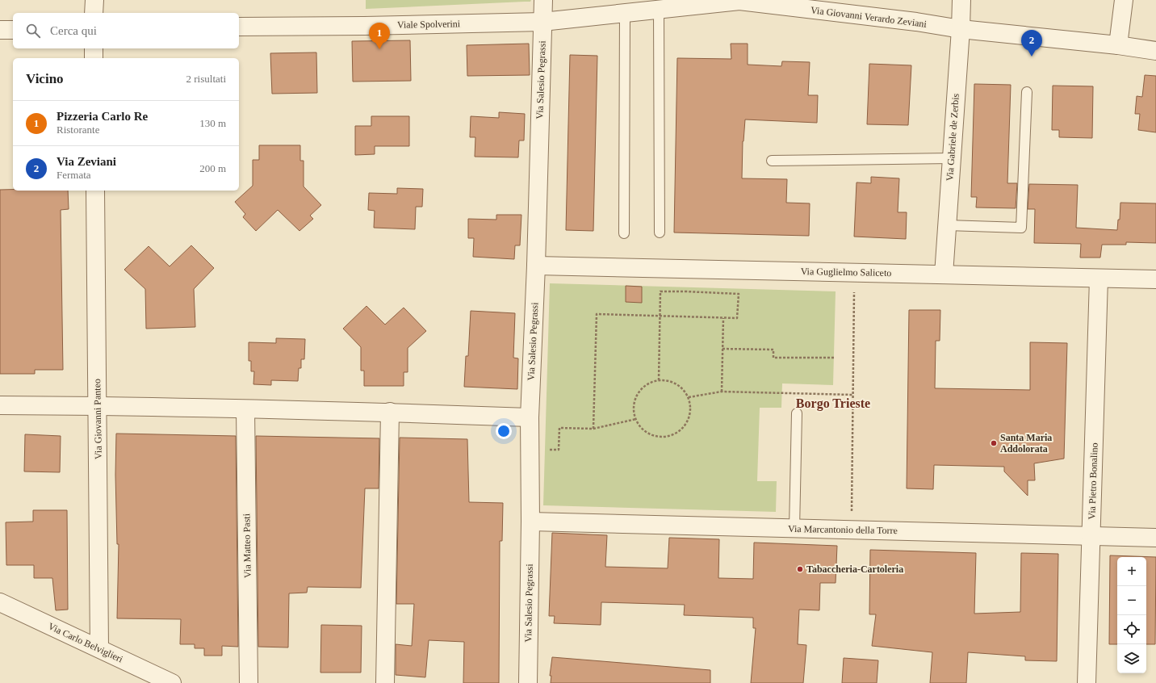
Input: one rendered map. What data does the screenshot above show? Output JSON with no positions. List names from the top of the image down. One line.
{"streets":{"street":["Via Giovanni Verardo Zeviani","Viale Spolverini","Via Salesio Pegrassi","Via Gabriele de Zerbis","Via Guglielmo Saliceto","Via Giovanni Panteo","Via Pietro Bonalino","Via Marcantonio della Torre","Via Matteo Pasti","Via Carlo Belviglieri"]},"crossings":[["Via Giovanni Verardo Zeviani","Viale Spolverini"],["Via Giovanni Verardo Zeviani","Via Salesio Pegrassi"],["Via Giovanni Verardo Zeviani","Via Gabriele de Zerbis"],["Viale Spolverini","Via Salesio Pegrassi"],["Via Salesio Pegrassi","Via Guglielmo Saliceto"],["Via Salesio Pegrassi","Via Marcantonio della Torre"],["Via Gabriele de Zerbis","Via Guglielmo Saliceto"],["Via Guglielmo Saliceto","Via Pietro Bonalino"],["Via Giovanni Panteo","Via Carlo Belviglieri"],["Via Pietro Bonalino","Via Marcantonio della Torre"]],"districts":["Borgo Trieste"],"places":["Santa Maria Addolorata","Tabaccheria-Cartoleria"],"page":{"search":"Cerca qui","pins":["1","2"],"heading":["Vicino","2 risultati"],"list":[{"mark":"1","name":"Pizzeria Carlo Re","note":"Ristorante","value":"130 m"},{"mark":"2","name":"Via Zeviani","note":"Fermata","value":"200 m"}],"map_buttons":["+","−"]}}
